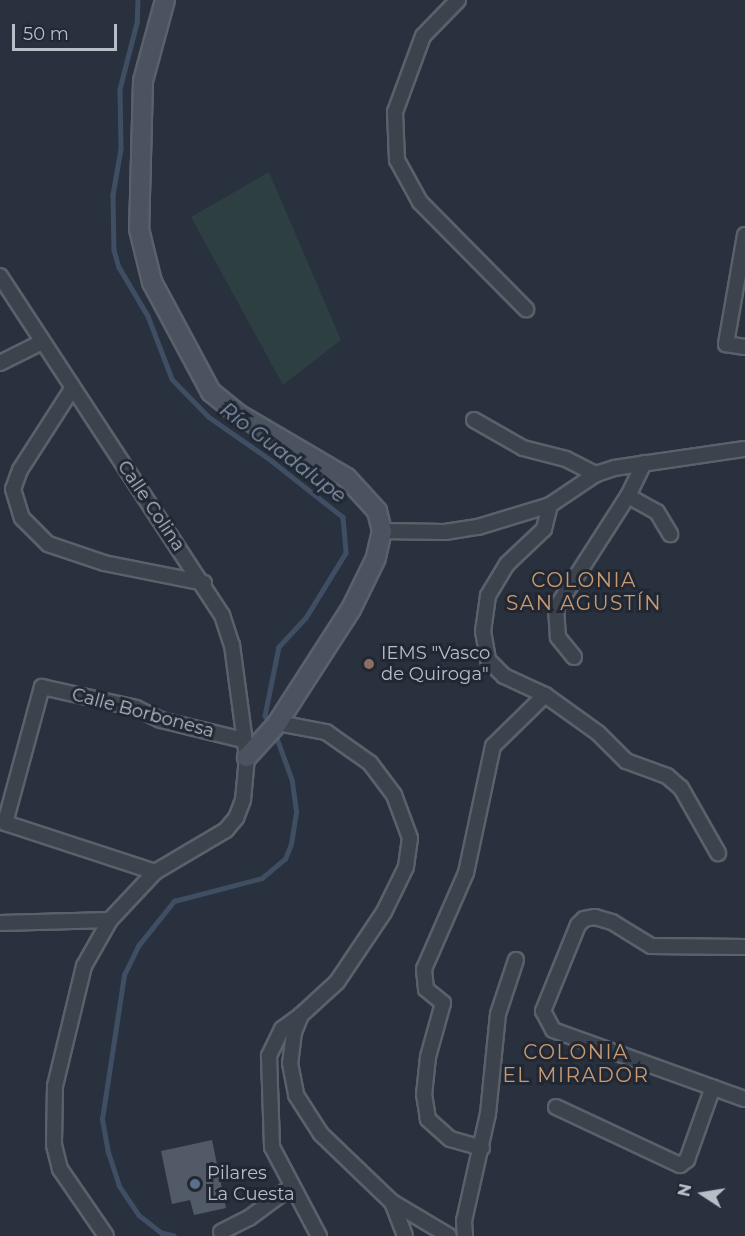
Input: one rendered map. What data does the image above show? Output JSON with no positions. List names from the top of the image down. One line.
{"streets":{"street":["Calle Colina","Calle Borbonesa"]},"crossings":[["Calle Colina","Calle Borbonesa"]],"districts":["COLONIA SAN AGUSTÍN","COLONIA EL MIRADOR"],"water":["Río Guadalupe"],"places":["IEMS \"Vasco de Quiroga\"","Pilares La Cuesta"],"scale_bar":"50 m","north":"left"}
